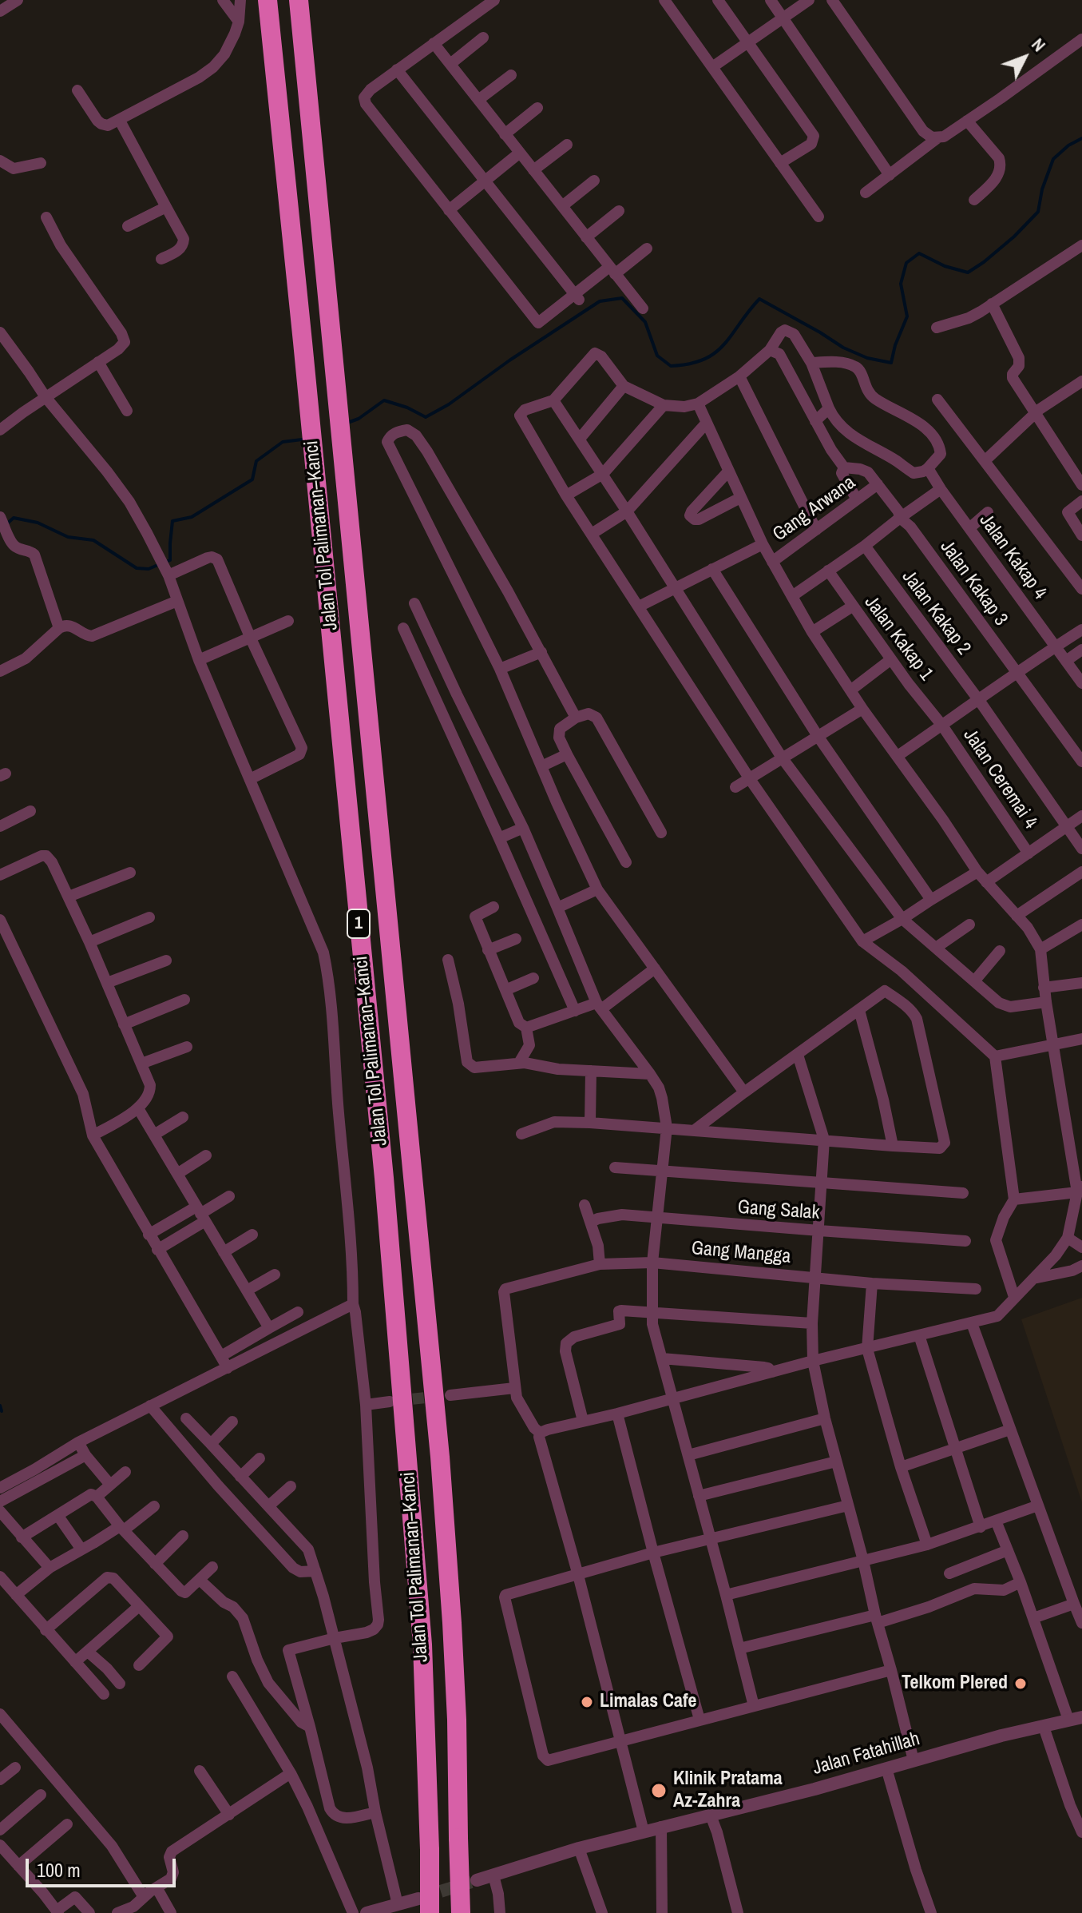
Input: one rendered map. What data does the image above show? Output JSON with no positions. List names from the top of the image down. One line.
{"streets":{"highway":["Jalan Tol Palimanan–Kanci","1"],"street":["Gang Arwana","Jalan Kakap 4","Jalan Kakap 3","Jalan Kakap 2","Jalan Kakap 1","Jalan Ceremai 4","Gang Salak","Gang Mangga","Jalan Fatahillah"]},"crossings":[["Gang Arwana","Jalan Kakap 3"],["Jalan Kakap 1","Jalan Ceremai 4"]],"places":["Telkom Plered","Limalas Cafe","Klinik Pratama Az-Zahra"],"scale_bar":"100 m","north":"top right"}
